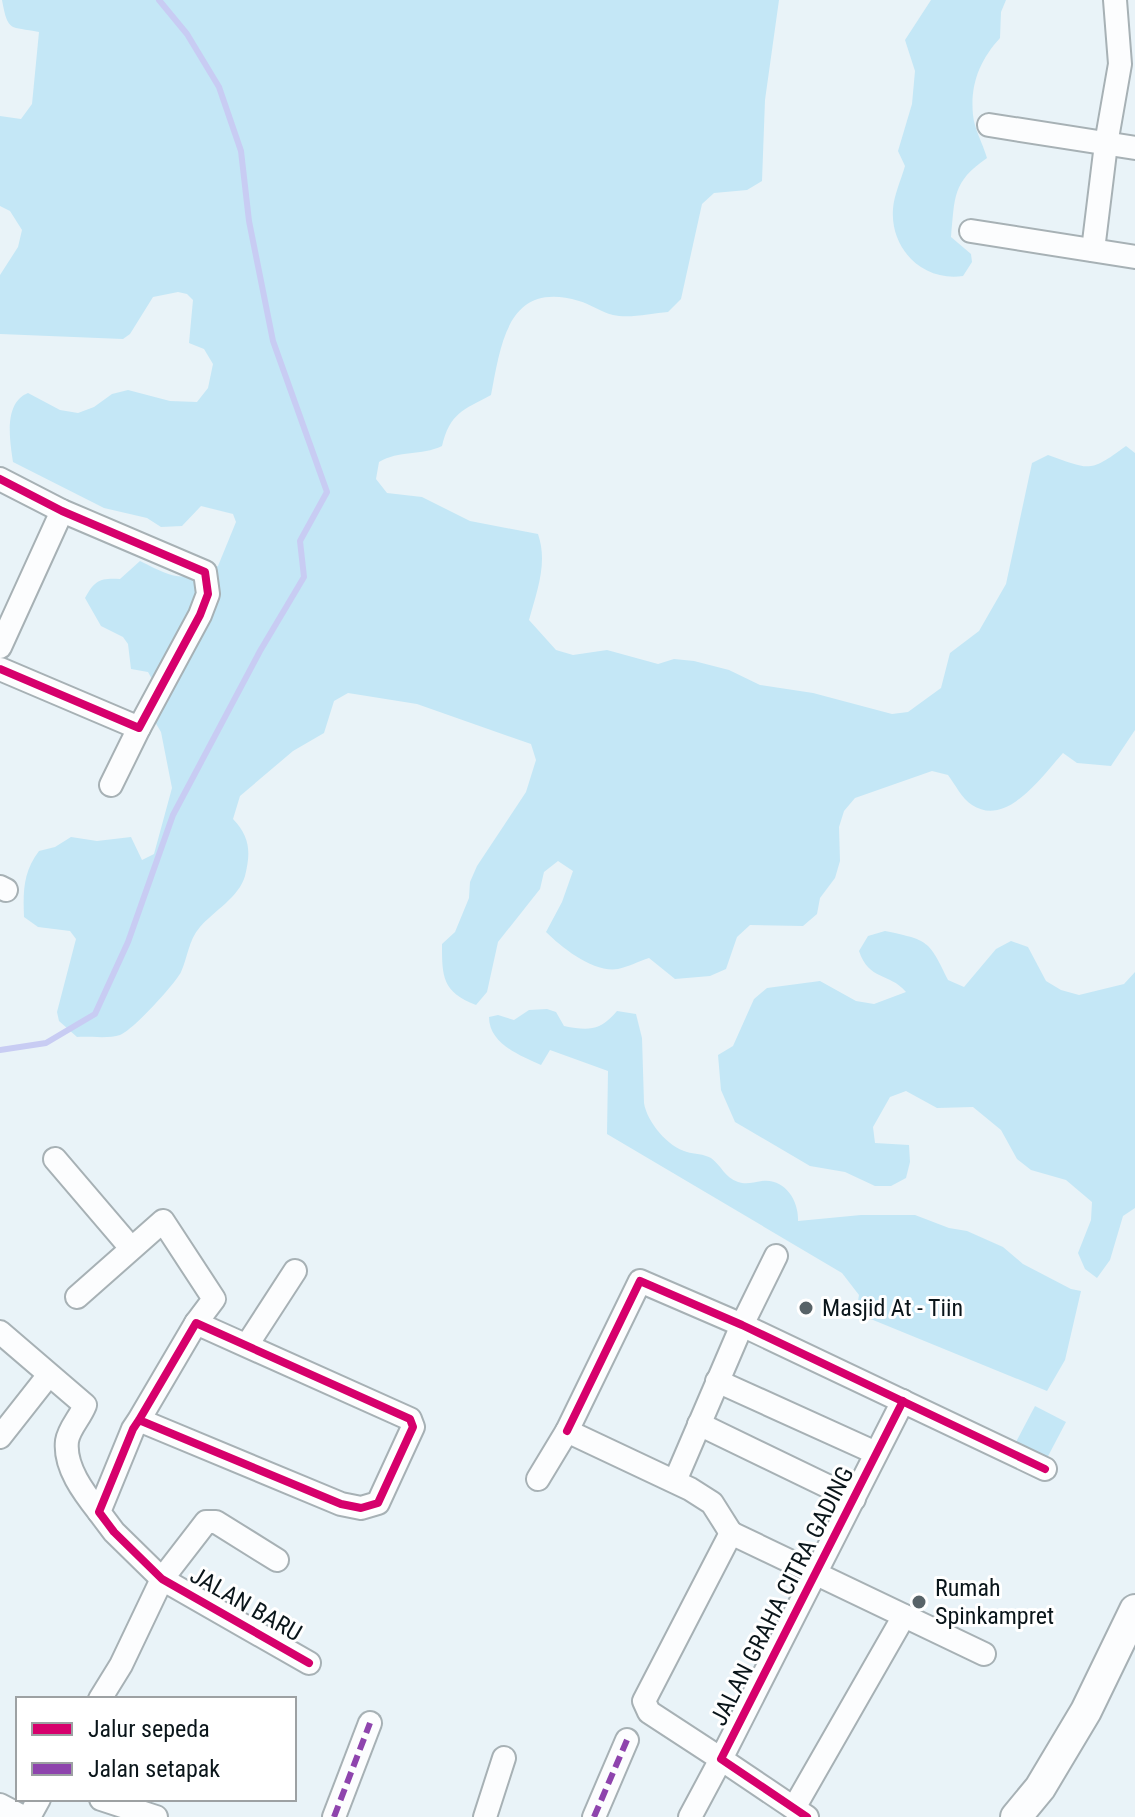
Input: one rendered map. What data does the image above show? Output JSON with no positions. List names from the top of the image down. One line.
{"streets":{"street":["JALAN GRAHA CITRA GADING","JALAN BARU"]},"places":["Masjid At - Tiin","Rumah Spinkampret"],"legend":["Jalur sepeda","Jalan setapak"]}
